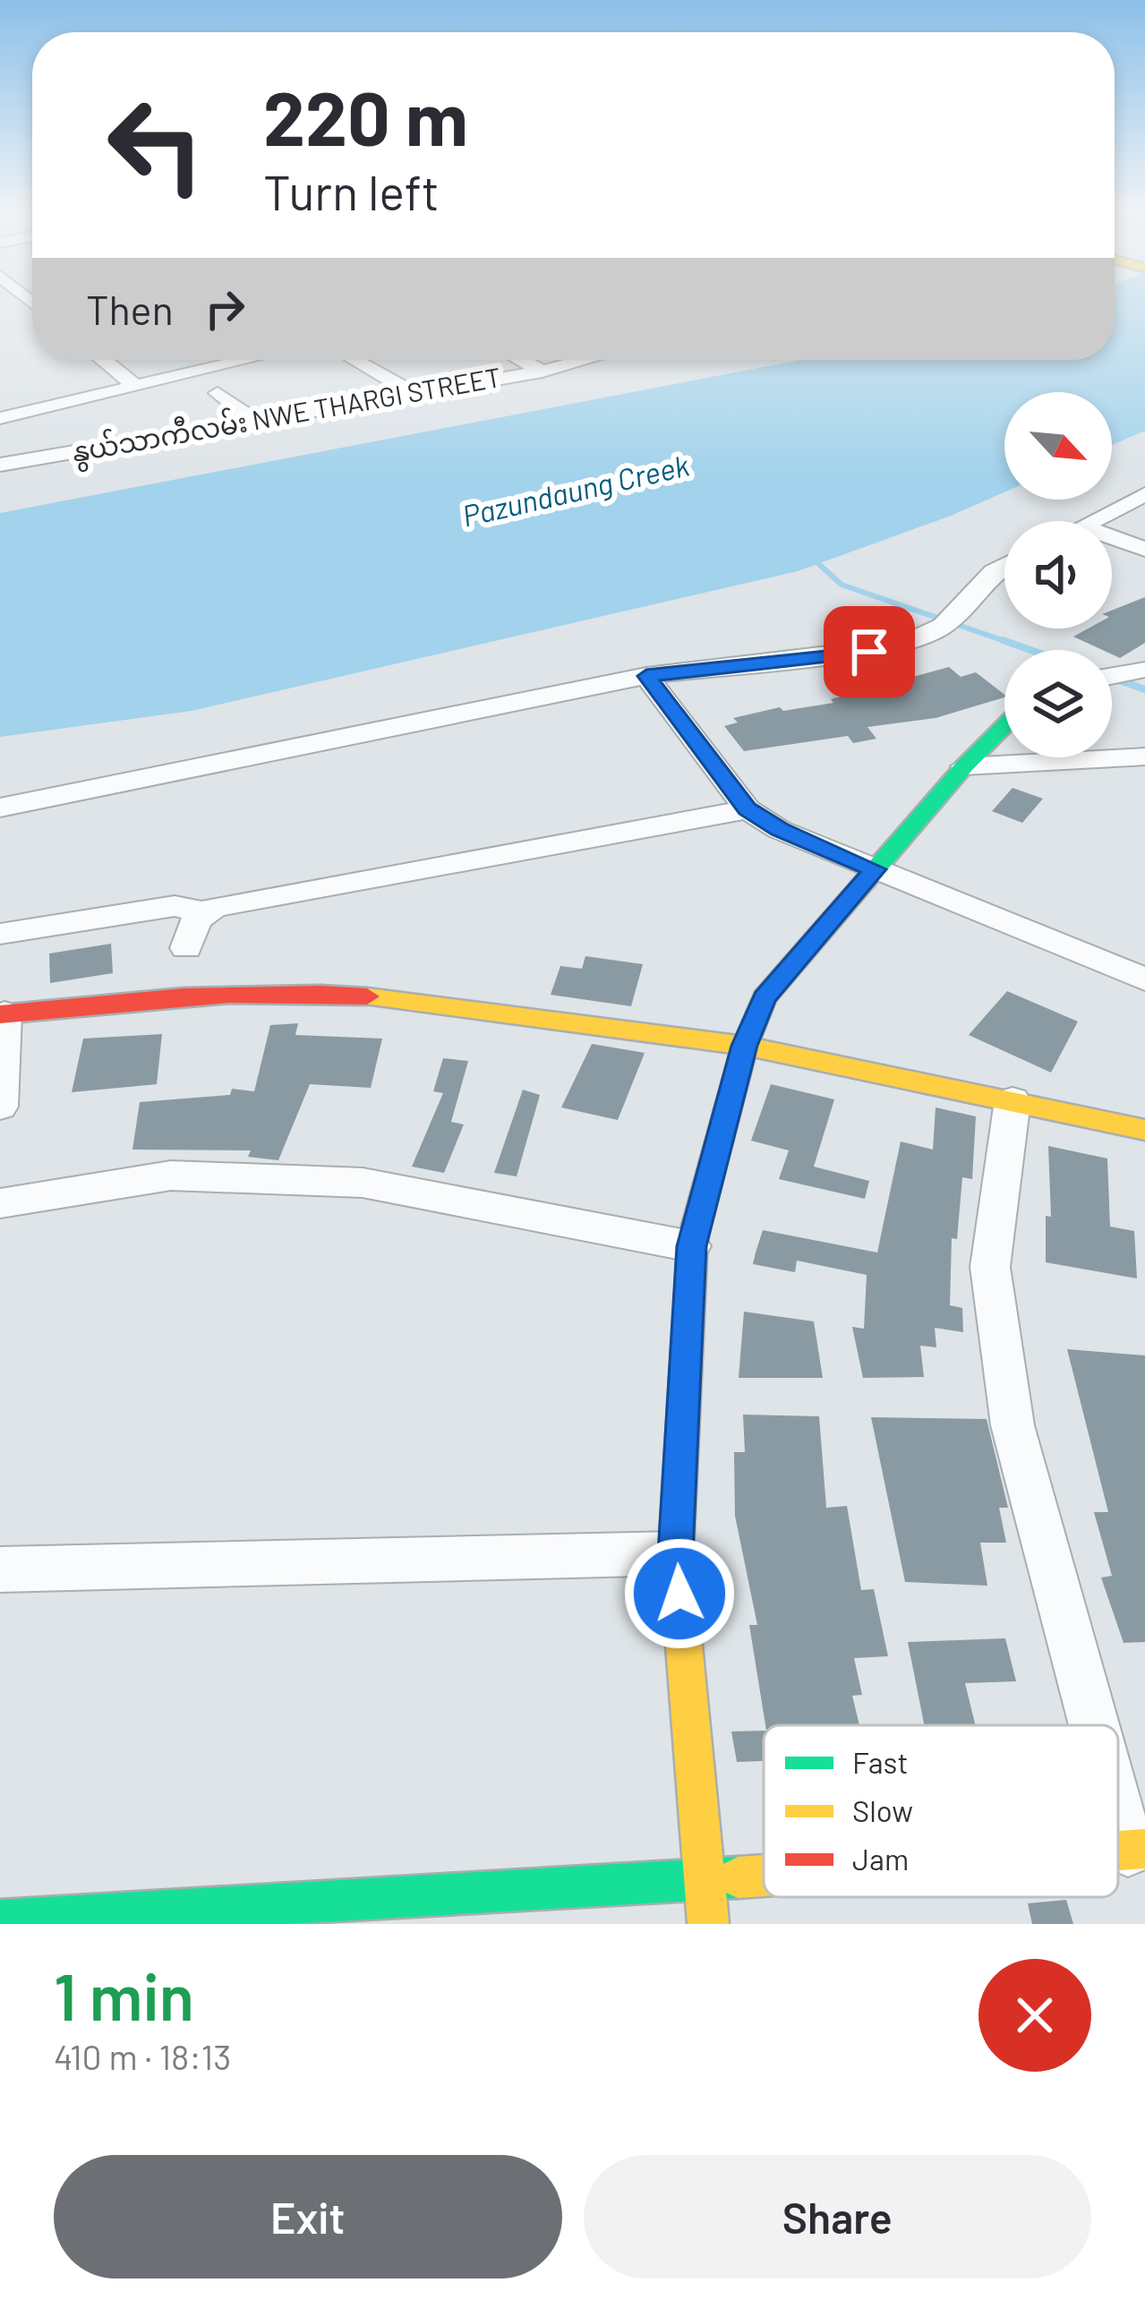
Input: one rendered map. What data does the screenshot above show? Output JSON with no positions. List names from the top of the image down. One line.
{"streets":{"street":["နွယ်သာကီလမ်း NWE THARGI STREET"]},"water":["Pazundaung Creek"],"legend":["Fast","Slow","Jam"],"north":"bottom right","page":{"turn":["220 m","Turn left"],"then":"Then","heading":["1 min","410 m · 18:13"],"buttons":["Exit","Share"]}}
